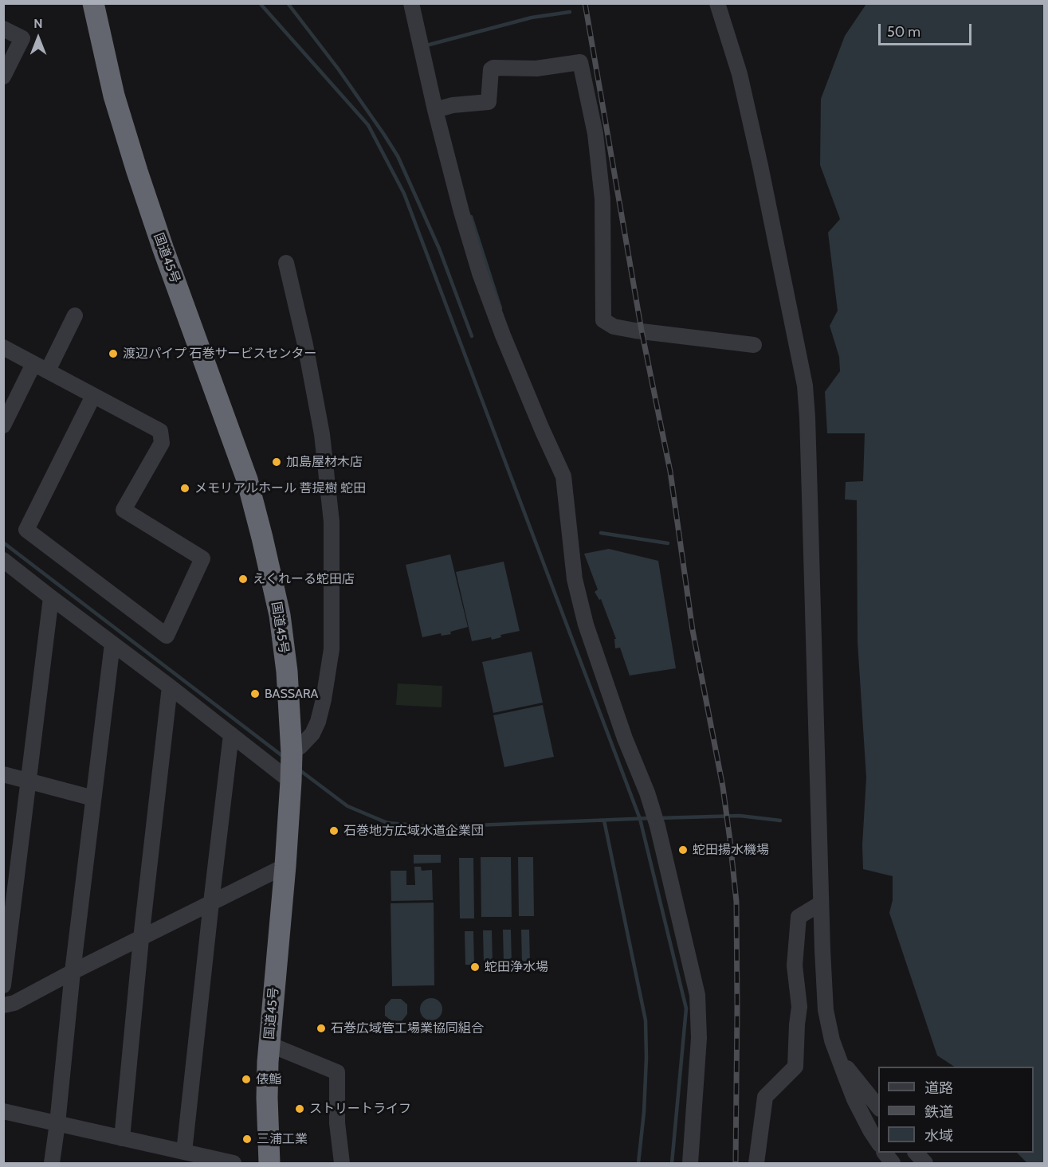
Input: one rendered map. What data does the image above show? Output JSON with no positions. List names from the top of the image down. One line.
{"streets":{"highway":["国道45号"]},"places":["渡辺パイプ 石巻サービスセンター","加島屋材木店","メモリアルホール 菩提樹 蛇田","えくれーる蛇田店","BASSARA","石巻地方広域水道企業団","蛇田揚水機場","蛇田浄水場","石巻広域管工場業協同組合","俵鮨","ストリートライフ","三浦工業"],"legend":["道路","鉄道","水域"],"scale_bar":"50 m","north":"top"}
